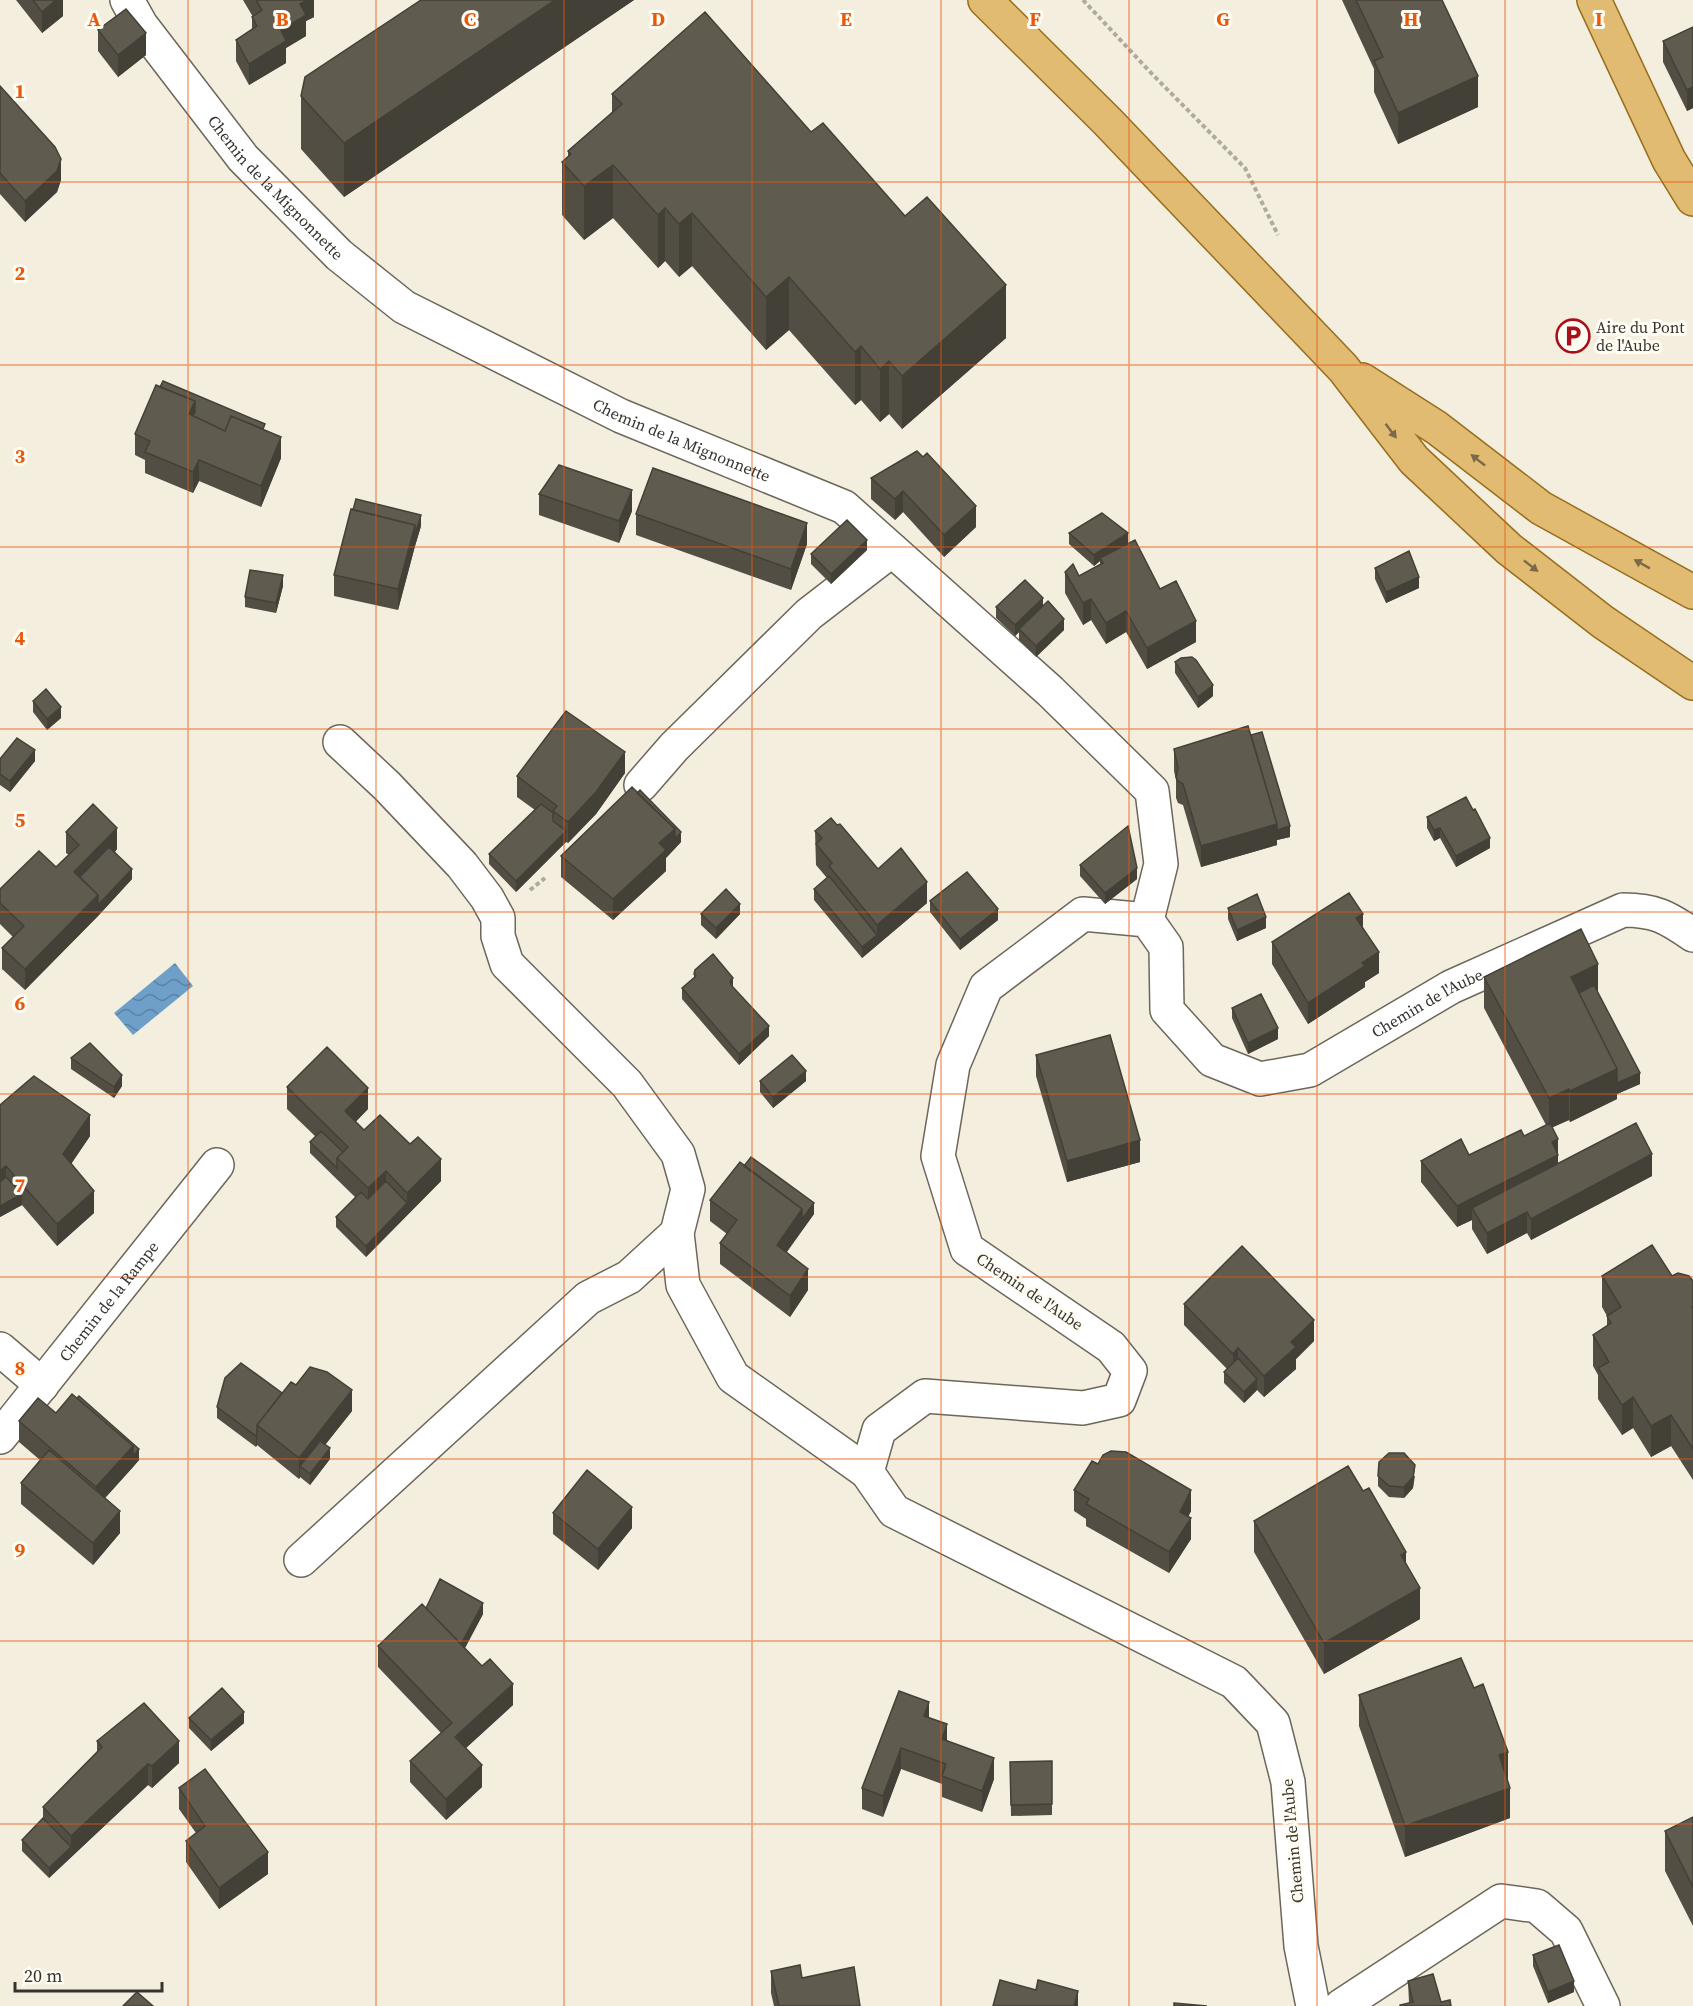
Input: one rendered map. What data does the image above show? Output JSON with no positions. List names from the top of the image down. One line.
{"streets":{"street":["Chemin de la Mignonnette","Chemin de l'Aube","Chemin de la Rampe"]},"crossings":[["Chemin de la Mignonnette","Chemin de l'Aube"]],"places":{"parking":["Aire du Pont de l'Aube"]},"scale_bar":"20 m","grid":{"columns":["A","B","C","D","E","F","G","H","I"],"rows":["1","2","3","4","5","6","7","8","9"]}}
